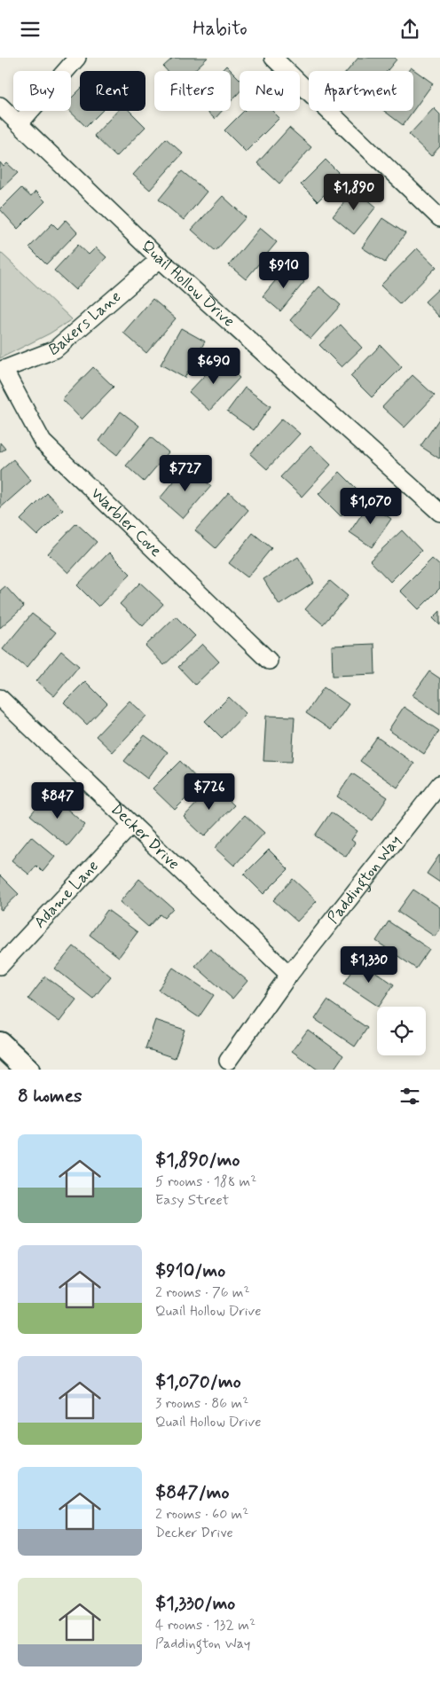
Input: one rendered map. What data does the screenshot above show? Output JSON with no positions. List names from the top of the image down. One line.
{"streets":{"street":["Quail Hollow Drive","Bakers Lane","Warbler Cove","Decker Drive","Paddington Way","Adame Lane"]},"crossings":[["Quail Hollow Drive","Bakers Lane"],["Bakers Lane","Warbler Cove"],["Decker Drive","Paddington Way"],["Decker Drive","Adame Lane"]],"page":{"header":"Habito","chip":["Buy","Rent","Filters","New","Apartment"],"price":["$1,890","$910","$690","$727","$1,070","$726","$847","$1,330"],"heading":"8 homes","list":[{"name":"$1,890/mo","note":"5 rooms · 188 m² · Easy Street"},{"name":"$910/mo","note":"2 rooms · 76 m² · Quail Hollow Drive"},{"name":"$1,070/mo","note":"3 rooms · 86 m² · Quail Hollow Drive"},{"name":"$847/mo","note":"2 rooms · 60 m² · Decker Drive"},{"name":"$1,330/mo","note":"4 rooms · 132 m² · Paddington Way"}]}}
